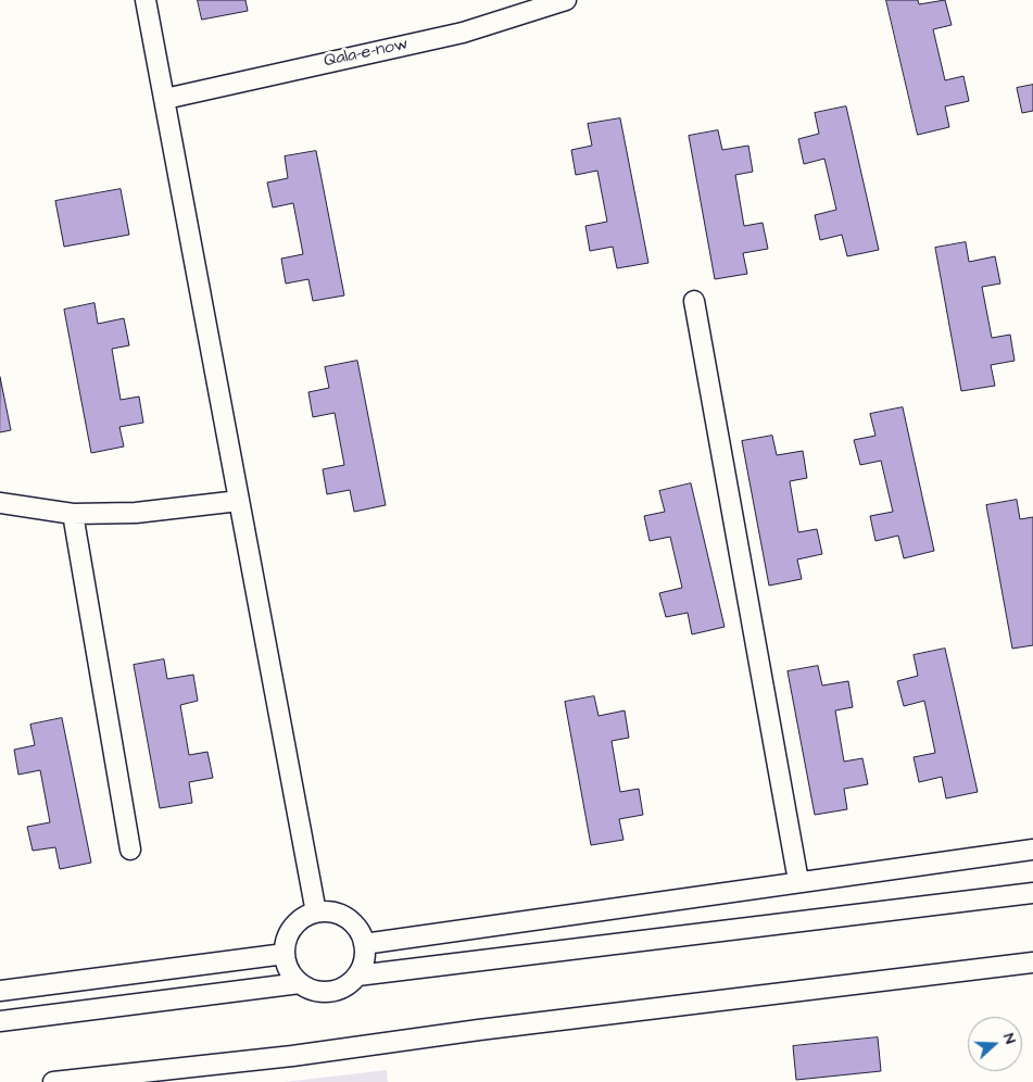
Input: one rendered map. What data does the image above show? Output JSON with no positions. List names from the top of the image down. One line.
{"streets":{"street":["Qala-e-now"]},"north":"right"}
